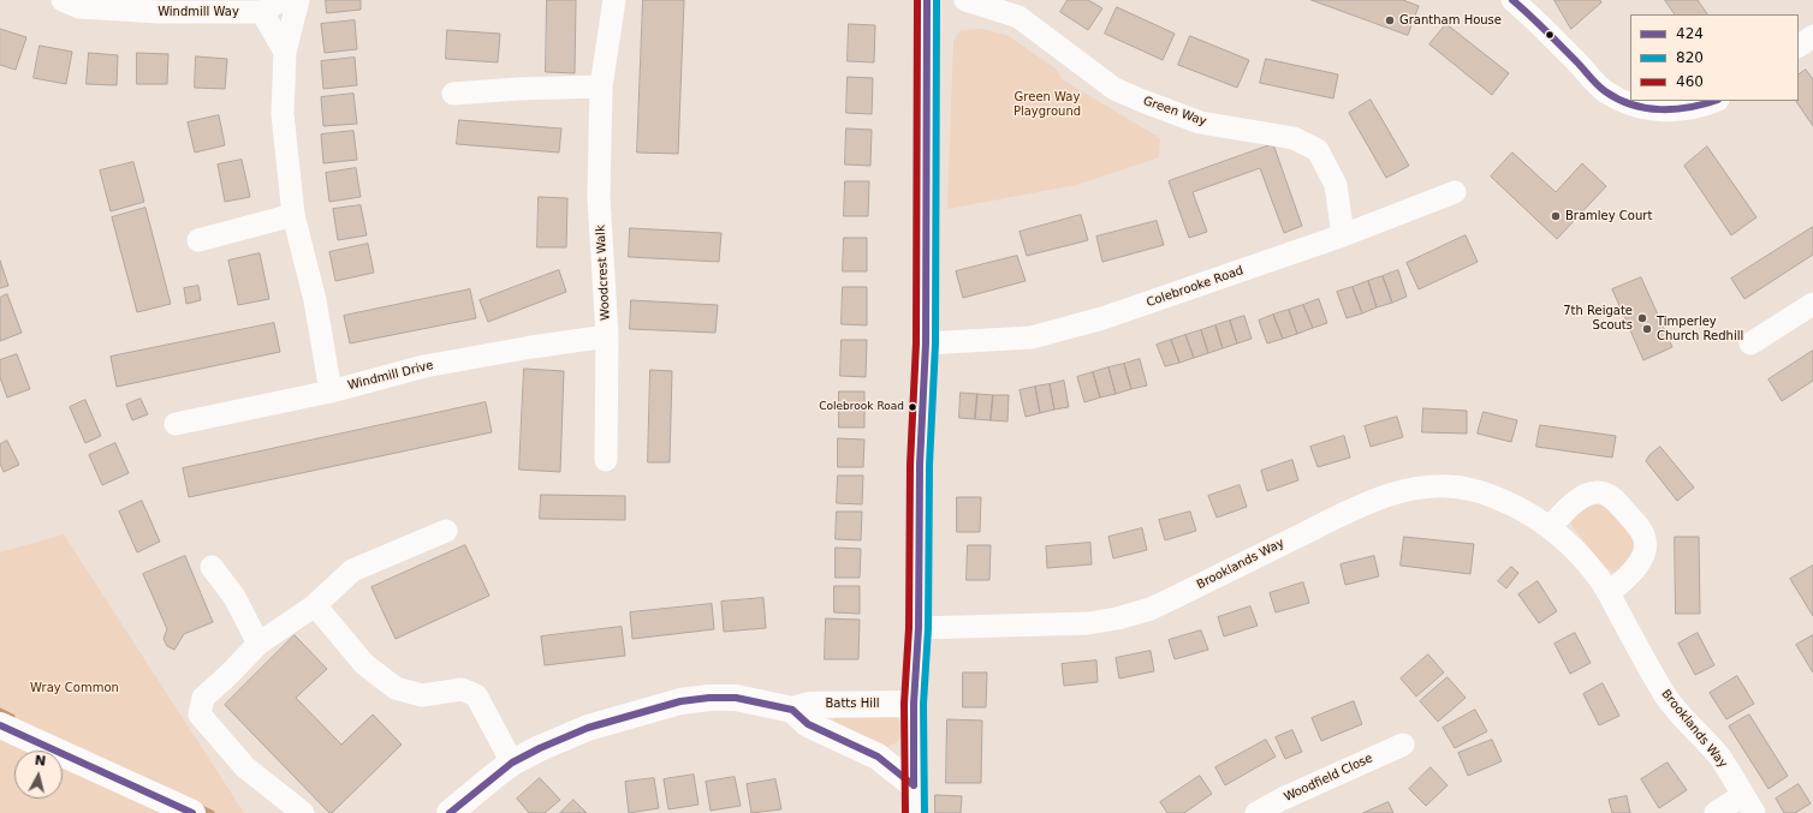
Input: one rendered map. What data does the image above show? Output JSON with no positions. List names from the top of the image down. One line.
{"streets":{"street":["Windmill Way","Green Way","Woodcrest Walk","Colebrooke Road","Windmill Drive","Brooklands Way","Batts Hill","Woodfield Close"]},"crossings":[["Green Way","Colebrooke Road"],["Woodcrest Walk","Windmill Drive"]],"parks":["Green Way Playground","Wray Common"],"places":["Grantham House","Bramley Court","7th Reigate Scouts","Timperley Church Redhill","Colebrook Road"],"lines":["transit line 424","transit line 820","transit line 460"],"legend":["424","820","460"],"north":"top"}
